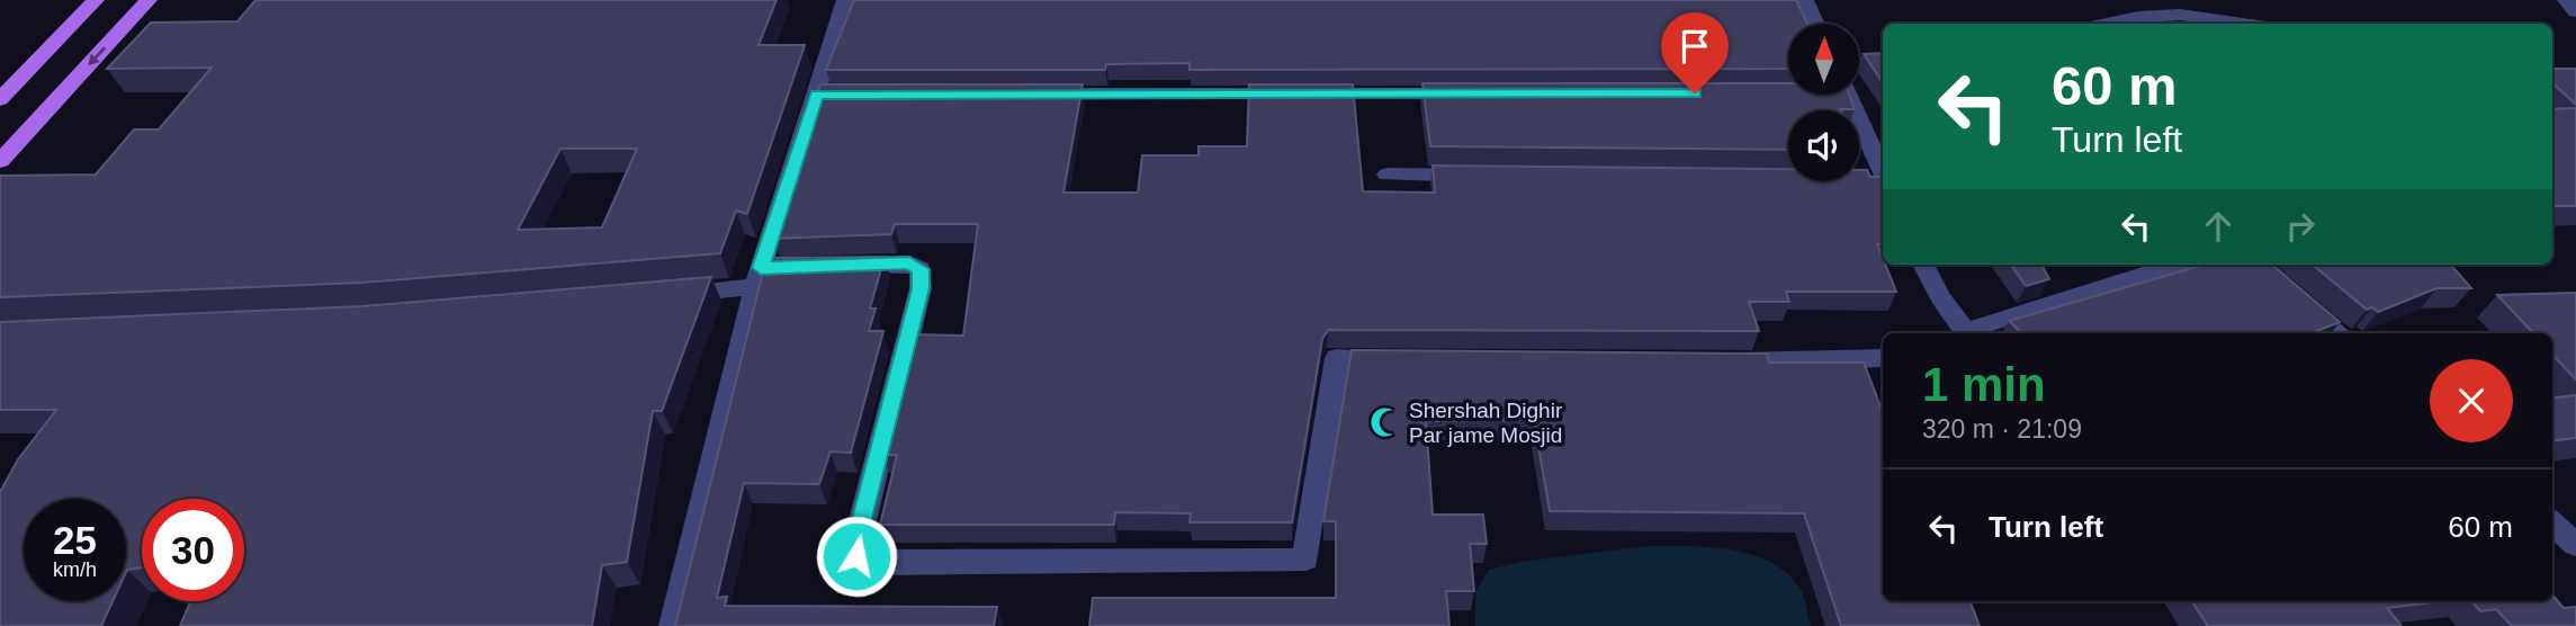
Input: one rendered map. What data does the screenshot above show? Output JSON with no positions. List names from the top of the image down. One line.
{"places":{"mosque":["Shershah Dighir Par jame Mosjid"]},"north":"top","page":{"turn":["60 m","Turn left"],"heading":["1 min","320 m · 21:09"],"list":[{"name":"Turn left","value":"60 m"}],"speed":"25 km/h","limit":"30"}}
